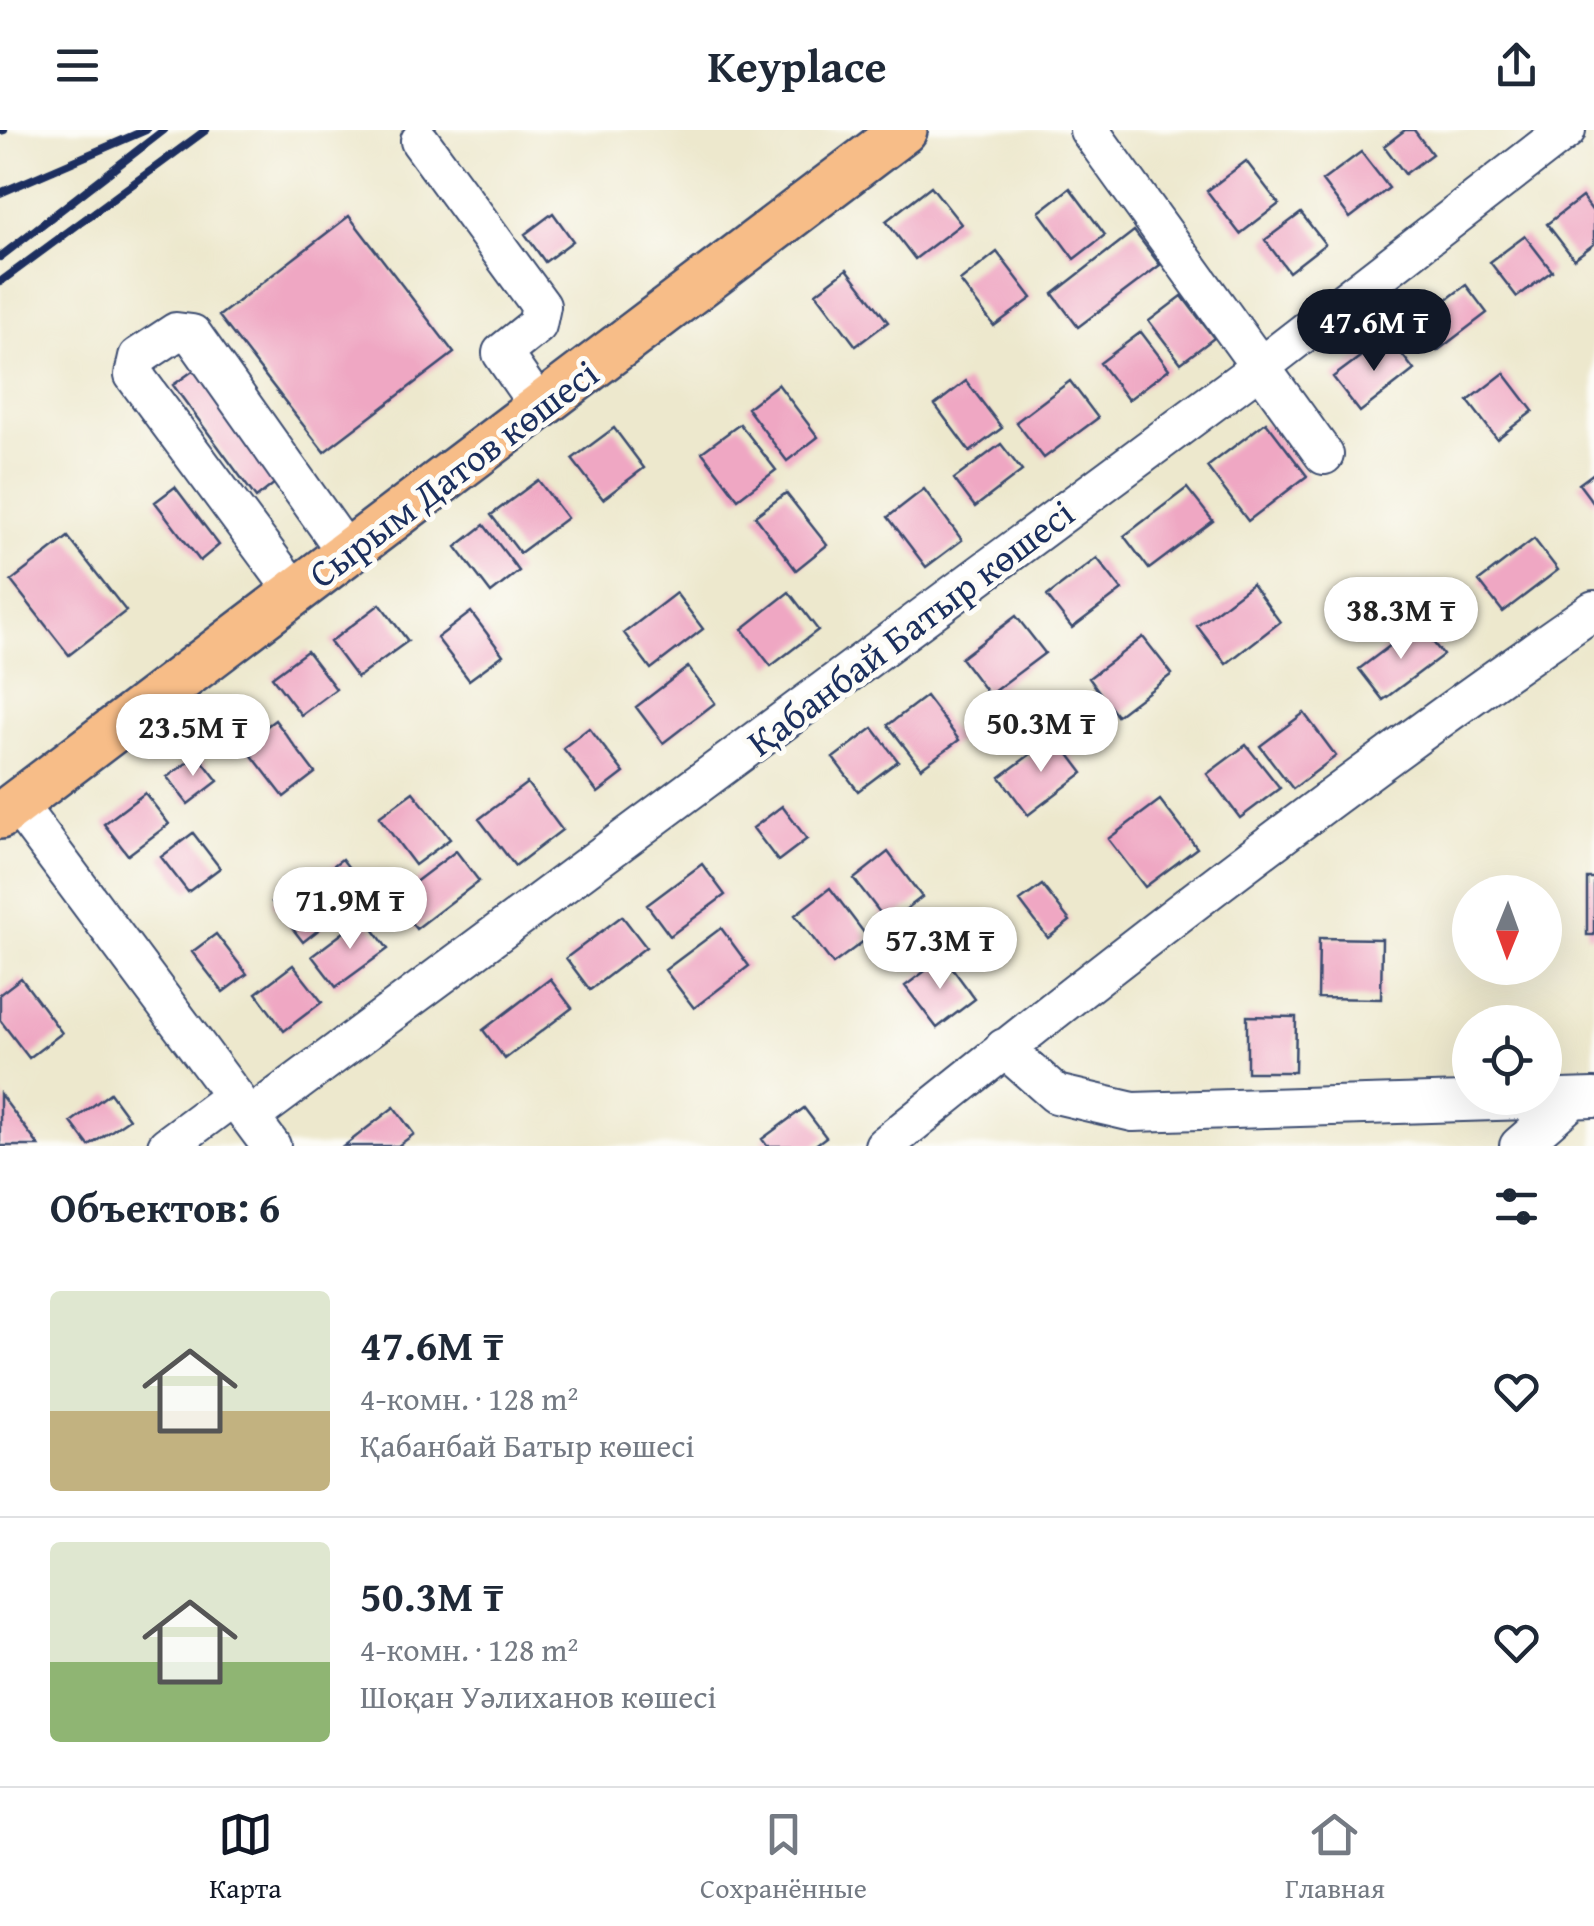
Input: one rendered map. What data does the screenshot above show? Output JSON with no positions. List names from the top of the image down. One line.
{"streets":{"main road":["Сырым Датов көшесі"],"street":["Қабанбай Батыр көшесі"]},"north":"bottom","page":{"header":"Keyplace","price":["47.6M ₸","38.3M ₸","50.3M ₸","23.5M ₸","71.9M ₸","57.3M ₸"],"heading":"Объектов: 6","list":[{"name":"47.6M ₸","note":"4-комн. · 128 m² · Қабанбай Батыр көшесі"},{"name":"50.3M ₸","note":"4-комн. · 128 m² · Шоқан Уәлиханов көшесі"}],"tabs":["Карта","Сохранённые","Главная"]}}
